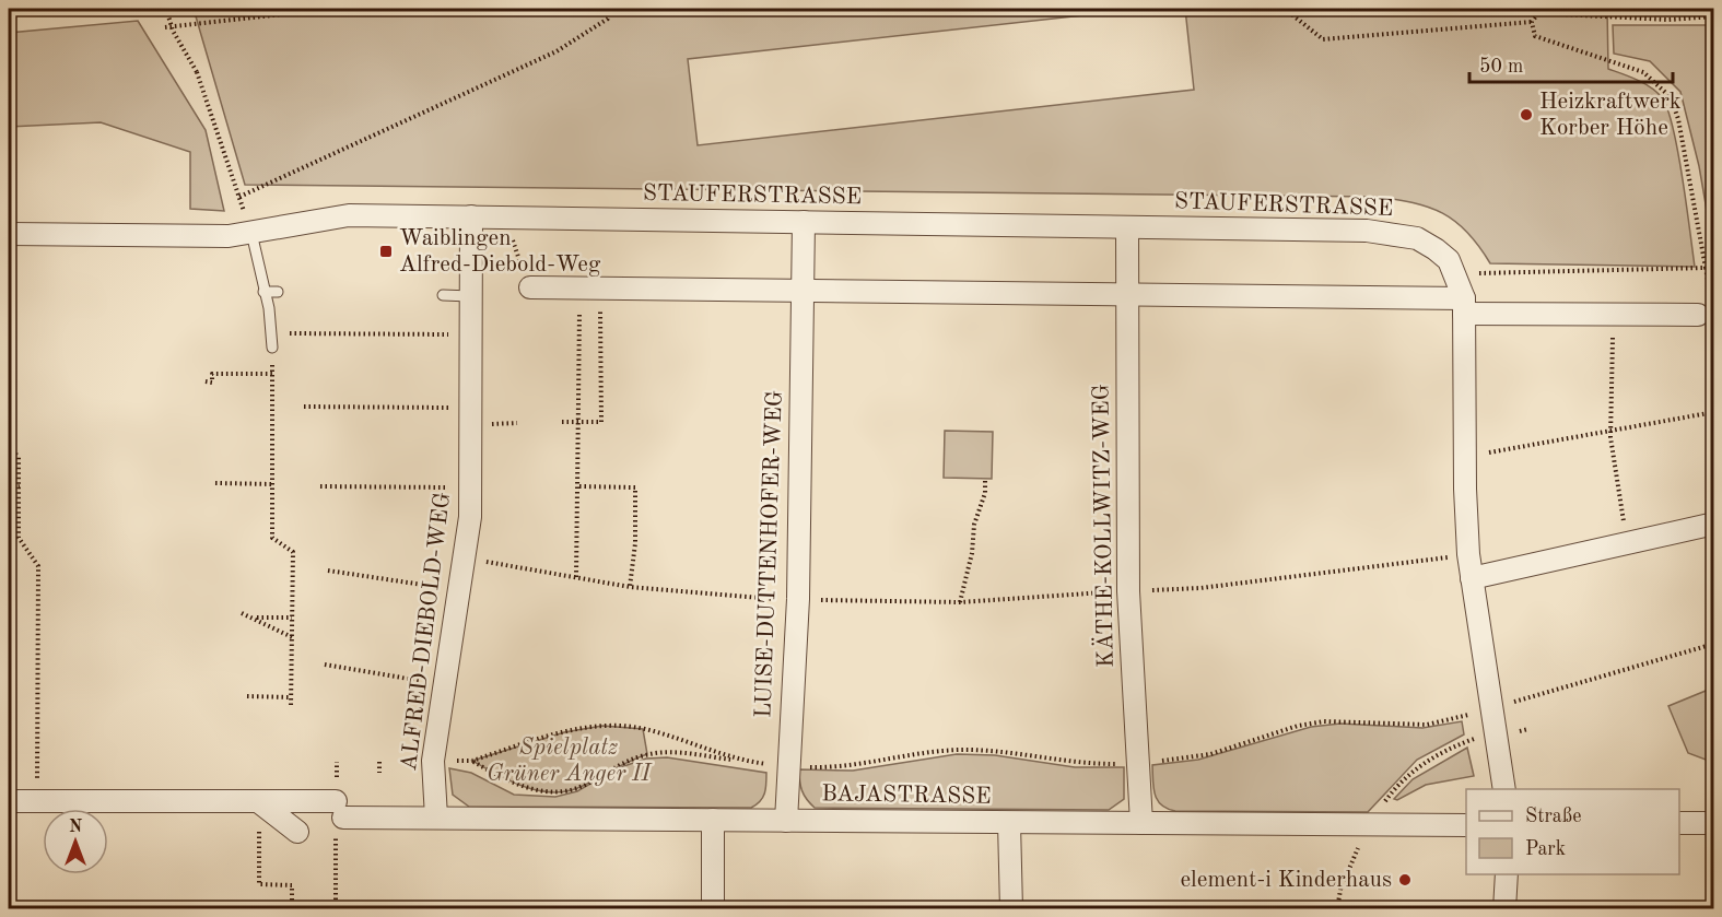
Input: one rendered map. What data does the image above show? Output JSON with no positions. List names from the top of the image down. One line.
{"streets":{"street":["STAUFERSTRASSE","KÄTHE-KOLLWITZ-WEG","LUISE-DUTTENHOFER-WEG","ALFRED-DIEBOLD-WEG","BAJASTRASSE"]},"crossings":[["STAUFERSTRASSE","KÄTHE-KOLLWITZ-WEG"],["STAUFERSTRASSE","LUISE-DUTTENHOFER-WEG"],["STAUFERSTRASSE","ALFRED-DIEBOLD-WEG"],["KÄTHE-KOLLWITZ-WEG","BAJASTRASSE"],["LUISE-DUTTENHOFER-WEG","BAJASTRASSE"],["ALFRED-DIEBOLD-WEG","BAJASTRASSE"]],"parks":["Spielplatz Grüner Anger II"],"places":{"other":["Heizkraftwerk Korber Höhe","element-i Kinderhaus"],"transit":["Waiblingen Alfred-Diebold-Weg"]},"legend":["Straße","Park"],"scale_bar":"50 m","north":"top"}
